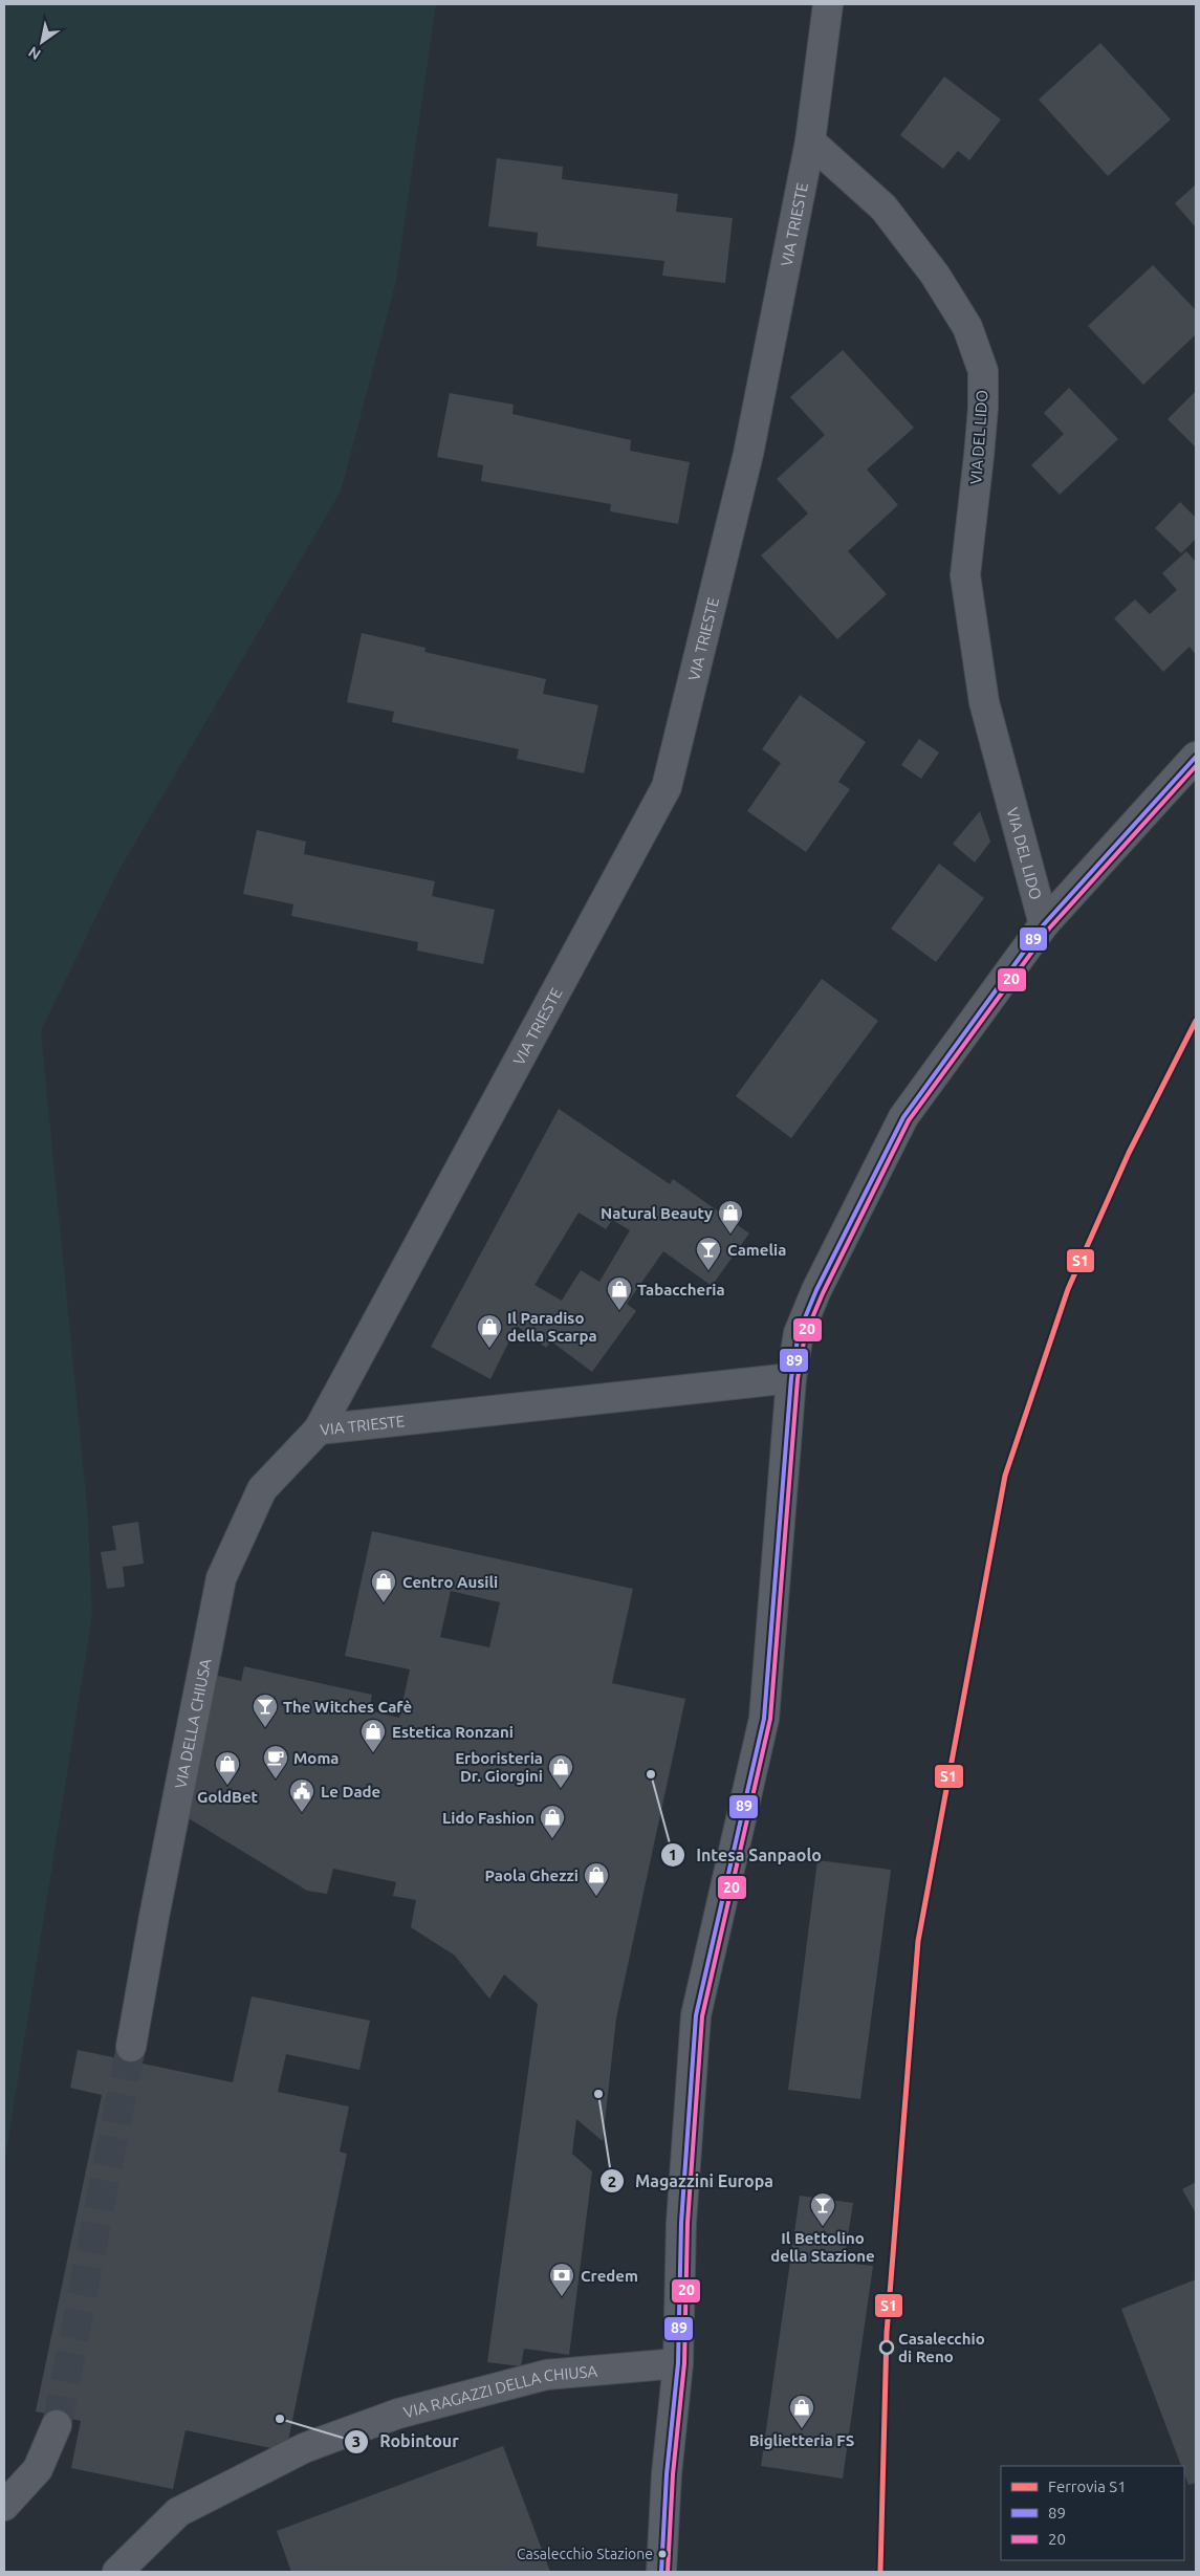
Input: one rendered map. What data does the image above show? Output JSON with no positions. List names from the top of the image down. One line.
{"streets":{"street":["VIA TRIESTE","VIA DEL LIDO","VIA DELLA CHIUSA","VIA RAGAZZI DELLA CHIUSA"]},"crossings":[["VIA TRIESTE","VIA DEL LIDO"],["VIA TRIESTE","VIA DELLA CHIUSA"]],"places":{"shop":["Natural Beauty","Tabaccheria","Il Paradiso della Scarpa","Centro Ausili","Estetica Ronzani","GoldBet","Erboristeria Dr. Giorgini","Lido Fashion","Paola Ghezzi","Biglietteria FS"],"bar":["Camelia","The Witches Cafè","Il Bettolino della Stazione"],"other":["Intesa Sanpaolo","Magazzini Europa","Casalecchio di Reno","Robintour","Casalecchio Stazione"],"cafe":["Moma"],"public building":["Le Dade"],"bank":["Credem"]},"lines":["transit line 89","transit line 20","rail line S1"],"legend":["Ferrovia S1","89","20"],"north":"bottom left"}
